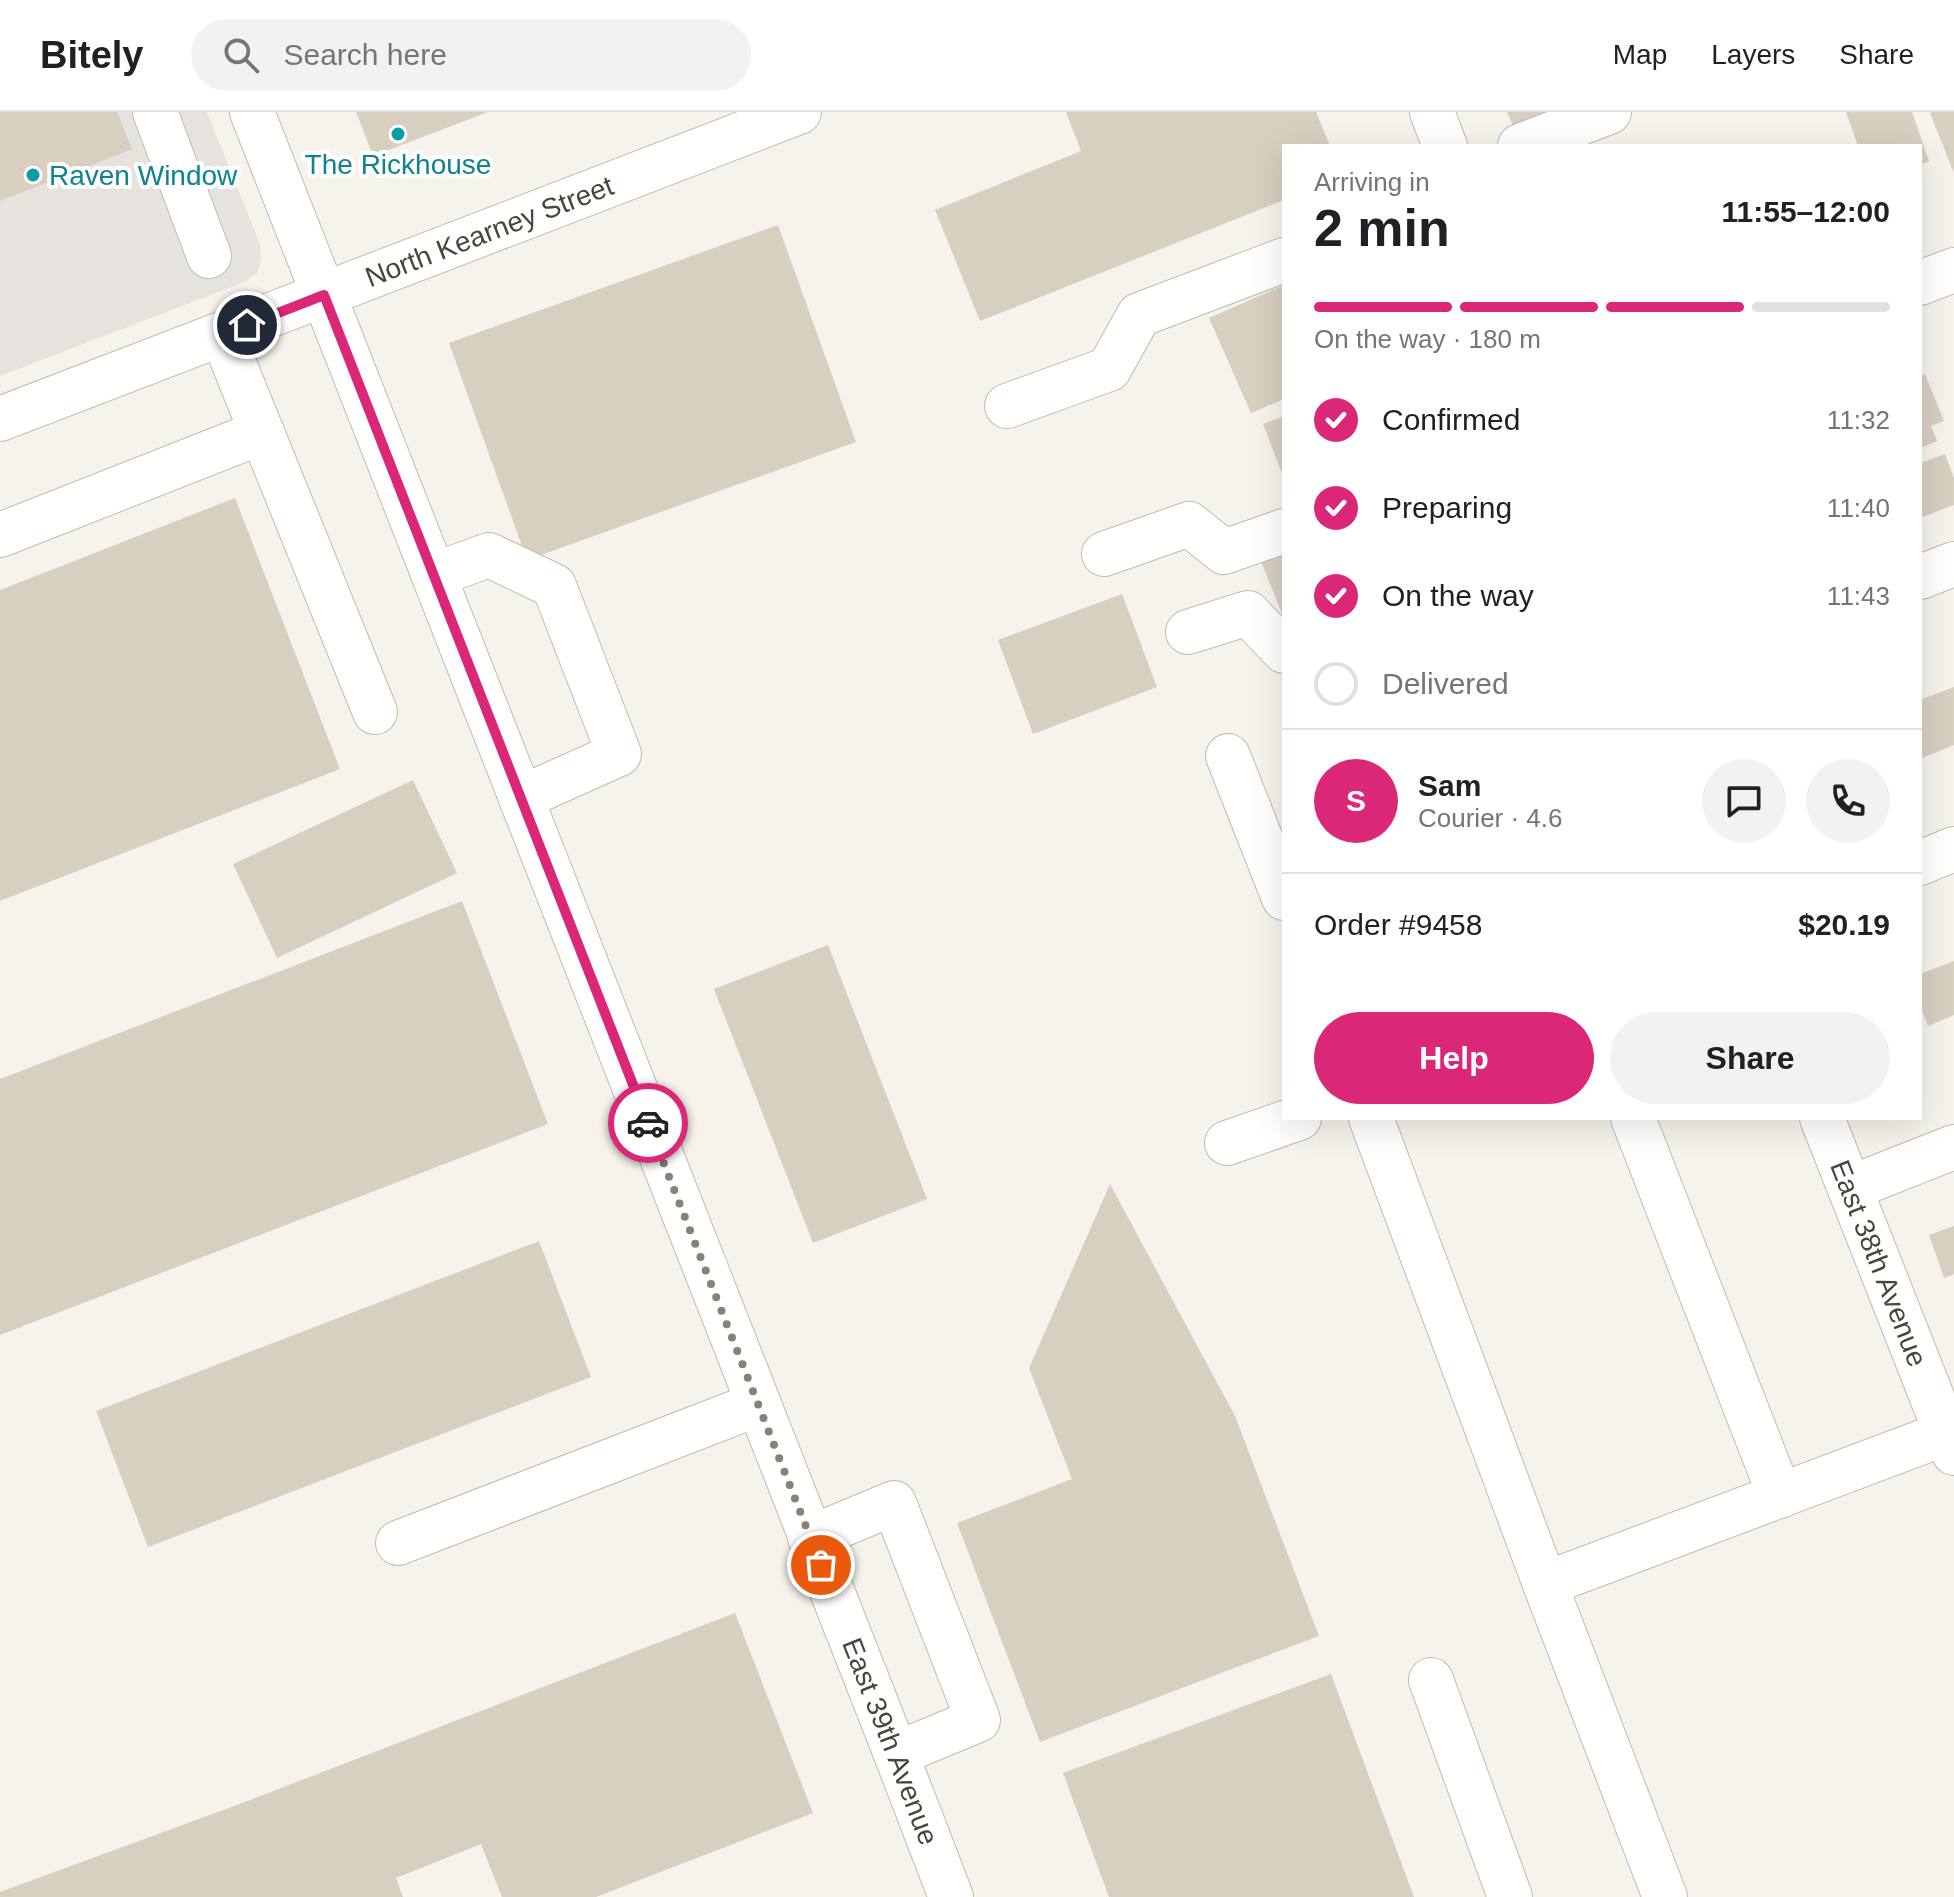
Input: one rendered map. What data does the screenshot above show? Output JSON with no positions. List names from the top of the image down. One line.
{"streets":{"street":["North Kearney Street","East 38th Avenue","East 39th Avenue"]},"crossings":[["North Kearney Street","East 39th Avenue"]],"places":["The Rickhouse","Raven Window"],"page":{"header":"Bitely","search":"Search here","nav":["Map","Layers","Share"],"heading":["2 min","Arriving in","11:55–12:00"],"panel":["Sam","Courier · 4.6","Order #9458","$20.19"],"bar":"On the way · 180 m","list":[["Confirmed","11:32"],["Preparing","11:40"],["On the way","11:43"],"Delivered"],"round":"S","buttons":["Help","Share"]}}
